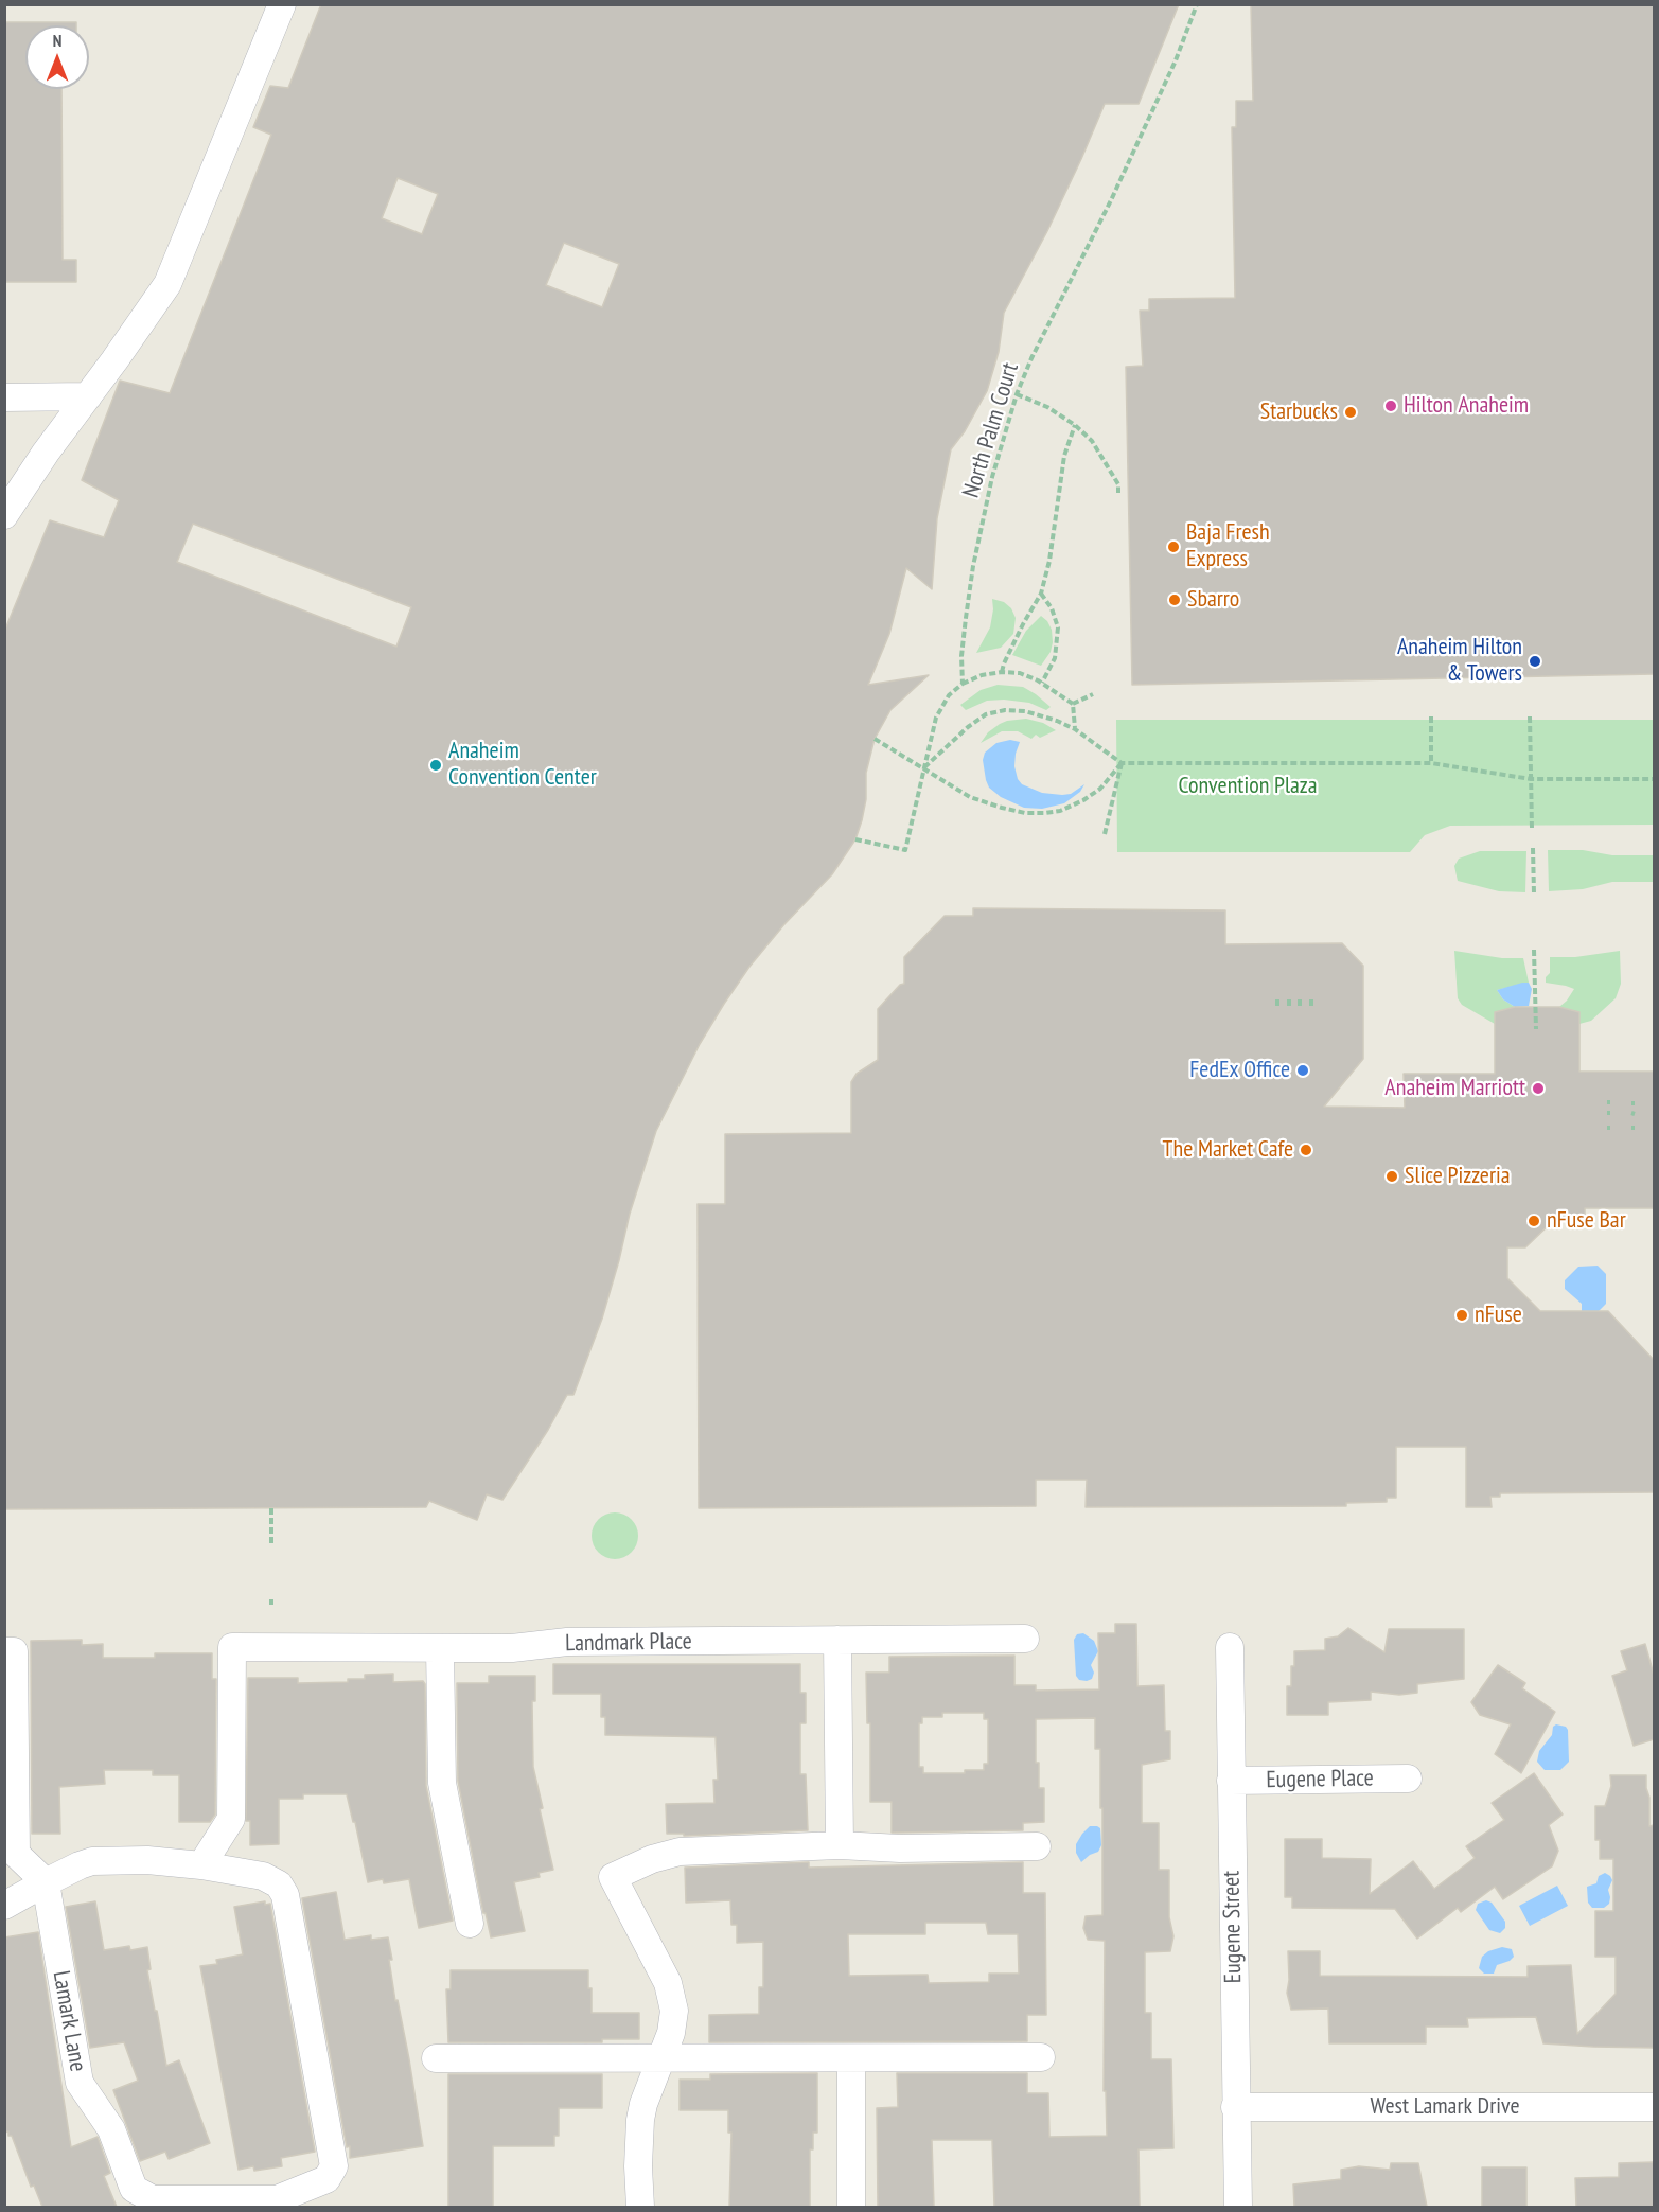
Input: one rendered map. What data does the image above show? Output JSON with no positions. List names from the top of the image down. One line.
{"streets":{"street":["Landmark Place","Eugene Place","Eugene Street","Lamark Lane","West Lamark Drive"],"path":["North Palm Court"]},"crossings":[["Landmark Place","Lamark Lane"],["Eugene Place","Eugene Street"],["Eugene Street","West Lamark Drive"]],"parks":["Convention Plaza"],"places":["Hilton Anaheim","Starbucks","Baja Fresh Express","Sbarro","Anaheim Hilton & Towers","Anaheim Convention Center","FedEx Office","Anaheim Marriott","The Market Cafe","Slice Pizzeria","nFuse Bar","nFuse"],"north":"top"}
